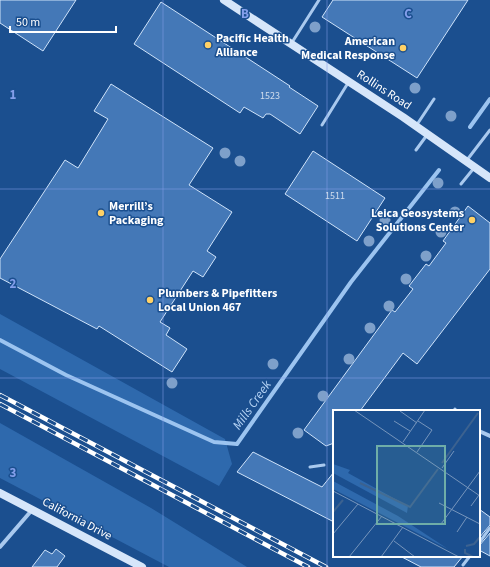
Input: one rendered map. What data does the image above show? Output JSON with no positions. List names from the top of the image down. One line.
{"streets":{"main road":["Rollins Road","California Drive"]},"water":["Mills Creek"],"places":["Pacific Health Alliance","American Medical Response","Merrill’s Packaging","Leica Geosystems Solutions Center","Plumbers & Pipefitters Local Union 467"],"house_numbers":["1523","1511"],"scale_bar":"50 m","grid":{"columns":["B","C"],"rows":["1","2","3"]}}
